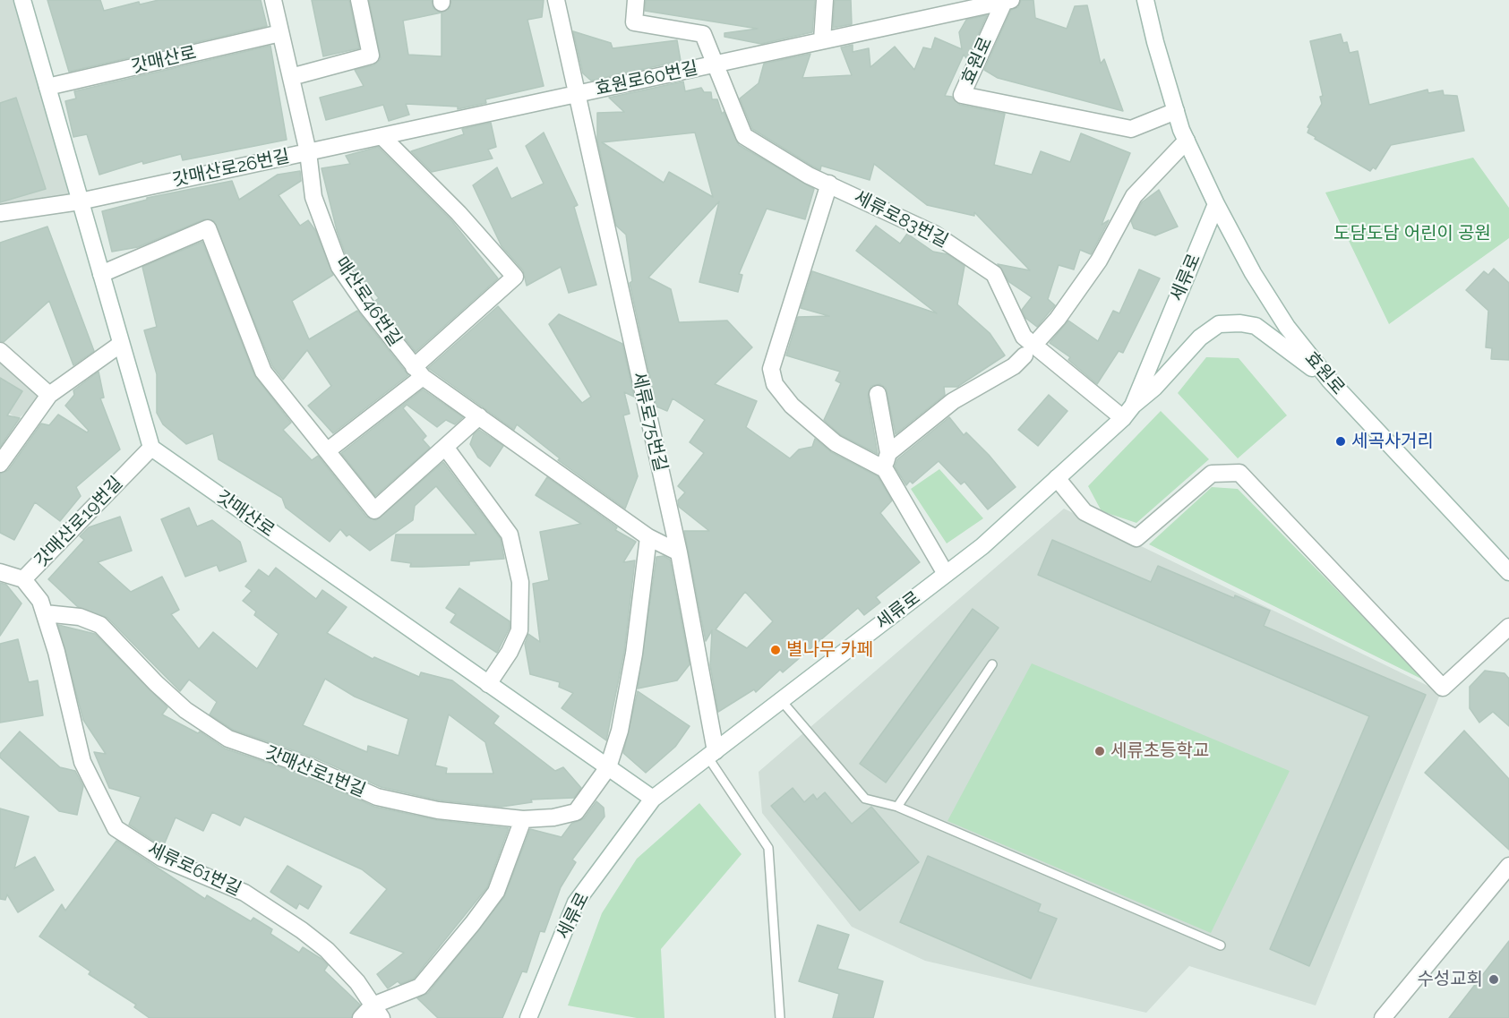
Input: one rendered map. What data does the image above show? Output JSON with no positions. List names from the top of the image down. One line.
{"streets":{"street":["갓매산로","효원로","효원로60번길","갓매산로26번길","세류로83번길","세류로","매산로46번길","세류로75번길","갓매산로19번길","갓매산로1번길","세류로61번길"]},"crossings":[["갓매산로","세류로"],["갓매산로","매산로46번길"],["갓매산로","갓매산로19번길"],["갓매산로","갓매산로1번길"],["효원로","효원로60번길"],["효원로","세류로"],["효원로60번길","갓매산로26번길"],["효원로60번길","세류로83번길"],["효원로60번길","세류로75번길"],["갓매산로26번길","매산로46번길"],["갓매산로26번길","세류로75번길"],["세류로83번길","세류로"],["세류로","세류로75번길"],["매산로46번길","세류로75번길"],["갓매산로19번길","세류로61번길"],["갓매산로1번길","세류로61번길"]],"parks":["도담도담 어린이 공원"],"places":["세곡사거리","별나무 카페","세류초등학교","수성교회"]}
